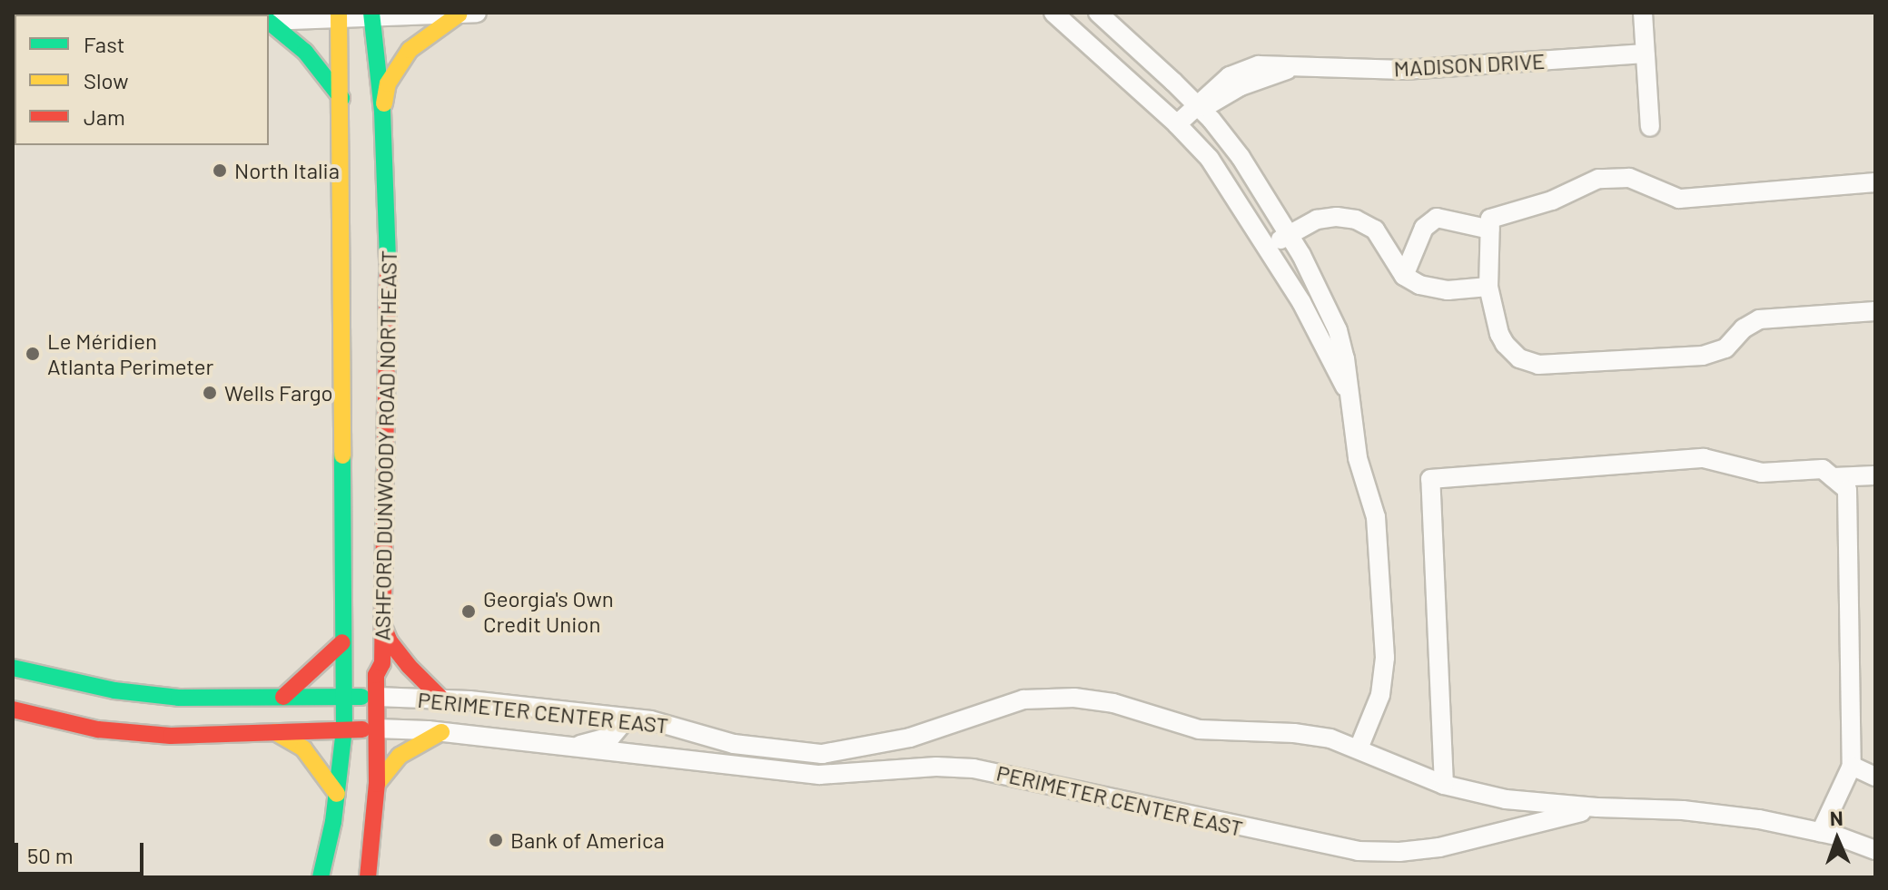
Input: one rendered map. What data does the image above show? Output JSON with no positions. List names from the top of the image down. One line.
{"streets":{"main road":["ASHFORD DUNWOODY ROAD NORTHEAST"],"street":["MADISON DRIVE","PERIMETER CENTER EAST"]},"crossings":[["ASHFORD DUNWOODY ROAD NORTHEAST","PERIMETER CENTER EAST"]],"places":["North Italia","Le Méridien Atlanta Perimeter","Wells Fargo","Georgia's Own Credit Union","Bank of America"],"legend":["Fast","Slow","Jam"],"scale_bar":"50 m","north":"top"}
